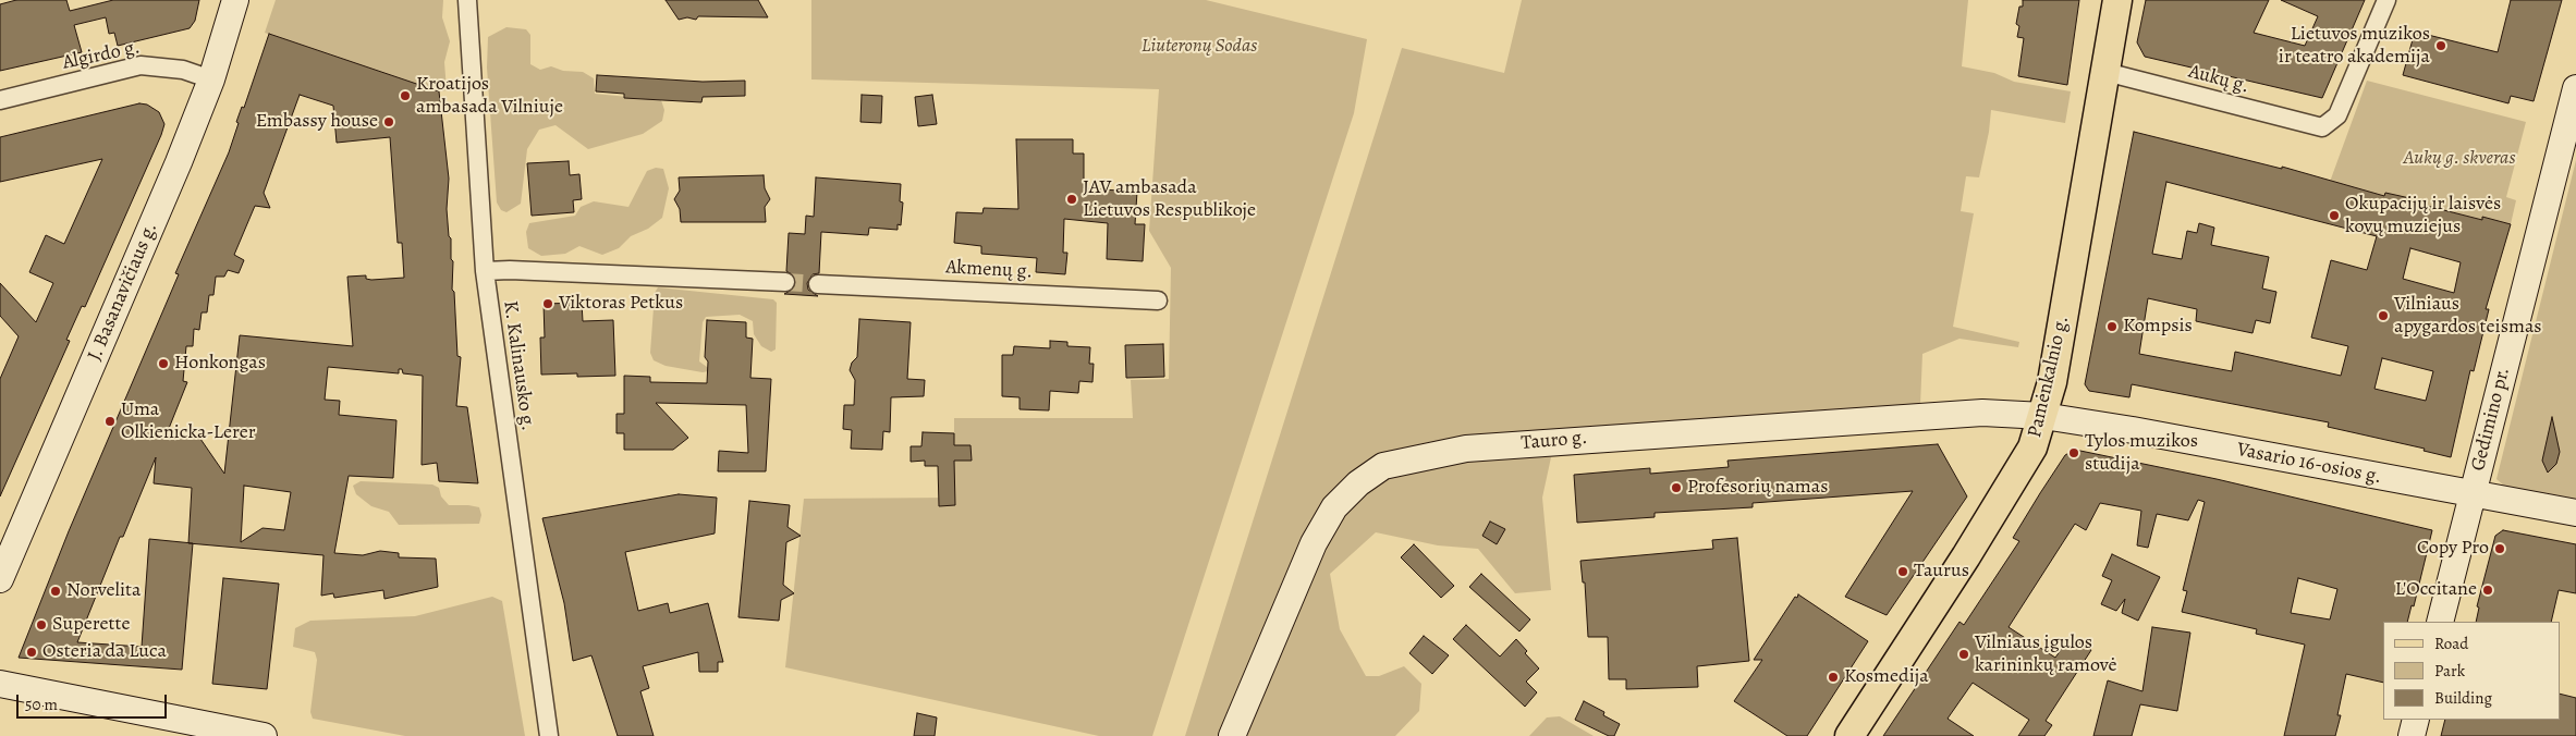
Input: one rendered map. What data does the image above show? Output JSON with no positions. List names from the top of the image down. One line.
{"streets":{"main road":["J. Basanavičiaus g.","Pamėnkalnio g.","Gedimino pr.","Tauro g.","Vasario 16-osios g."],"street":["Algirdo g.","Aukų g.","Akmenų g.","K. Kalinausko g."]},"crossings":[["Algirdo g.","J. Basanavičiaus g."],["Aukų g.","Pamėnkalnio g."],["Pamėnkalnio g.","Tauro g."],["Pamėnkalnio g.","Vasario 16-osios g."],["Gedimino pr.","Vasario 16-osios g."],["Tauro g.","Vasario 16-osios g."]],"parks":["Liuteronų Sodas","Aukų g. skveras"],"places":["Lietuvos muzikos ir teatro akademija","Kroatijos ambasada Vilniuje","Embassy house","JAV ambasada Lietuvos Respublikoje","Okupacijų ir laisvės kovų muziejus","Viktoras Petkus","Vilniaus apygardos teismas","Kompsis","Honkongas","Uma Olkienicka-Lerer","Tylos muzikos studija","Profesorių namas","Copy Pro","Taurus","L'Occitane","Norvelita","Superette","Osteria da Luca","Vilniaus įgulos karininkų ramovė","Kosmedija"],"legend":["Road","Park","Building"],"scale_bar":"50 m"}
